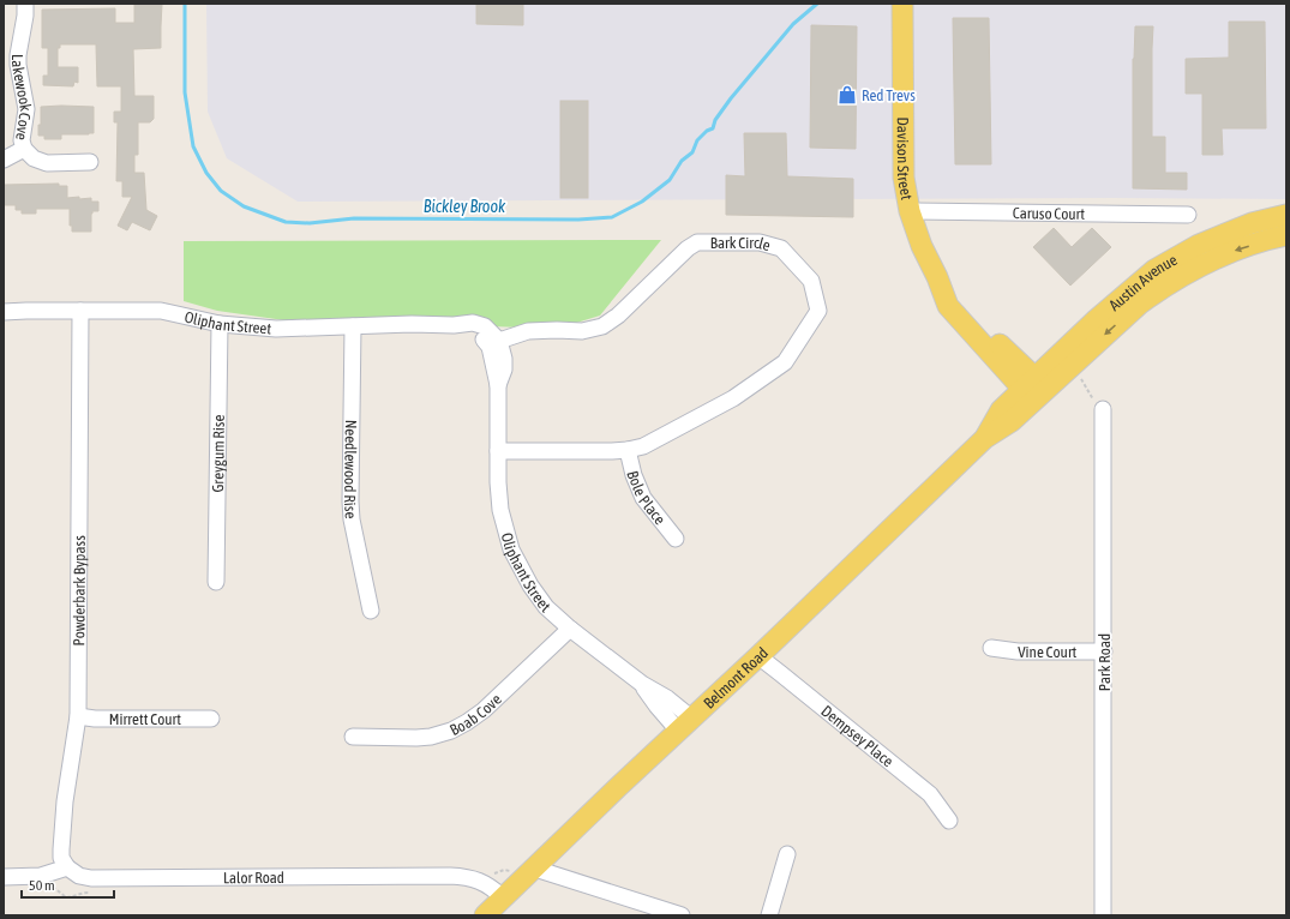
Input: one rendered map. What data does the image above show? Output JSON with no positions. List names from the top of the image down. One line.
{"streets":{"main road":["Davison Street","Austin Avenue","Belmont Road"],"street":["Lakewook Cove","Caruso Court","Bark Circle","Oliphant Street","Greygum Rise","Needlewood Rise","Bole Place","Powderbark Bypass","Vine Court","Park Road","Boab Cove","Mirrett Court","Dempsey Place","Lalor Road"]},"crossings":[["Davison Street","Caruso Court"],["Davison Street","Austin Avenue"],["Davison Street","Belmont Road"],["Bark Circle","Oliphant Street"],["Bark Circle","Bole Place"],["Austin Avenue","Belmont Road"],["Oliphant Street","Greygum Rise"],["Oliphant Street","Needlewood Rise"],["Oliphant Street","Powderbark Bypass"],["Oliphant Street","Belmont Road"],["Oliphant Street","Boab Cove"],["Powderbark Bypass","Mirrett Court"],["Powderbark Bypass","Lalor Road"],["Vine Court","Park Road"],["Belmont Road","Dempsey Place"],["Belmont Road","Lalor Road"]],"water":["Bickley Brook"],"places":{"shop":["Red Trevs"]},"scale_bar":"50 m"}
